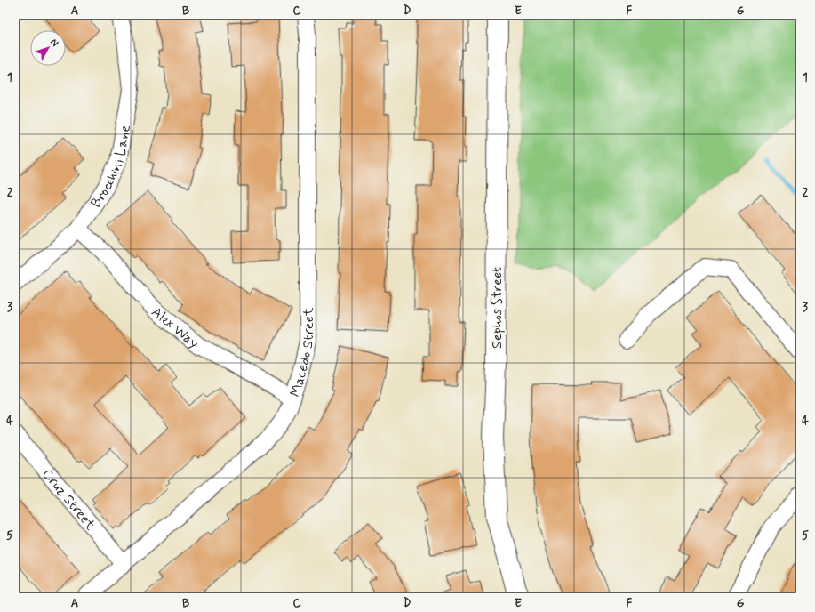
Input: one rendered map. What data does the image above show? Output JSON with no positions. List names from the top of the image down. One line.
{"streets":{"street":["Brocchini Lane","Sephos Street","Alex Way","Macedo Street","Cruz Street"]},"crossings":[["Brocchini Lane","Alex Way"],["Alex Way","Macedo Street"],["Macedo Street","Cruz Street"]],"north":"top right","grid":{"columns":["A","B","C","D","E","F","G"],"rows":["1","2","3","4","5"]}}
